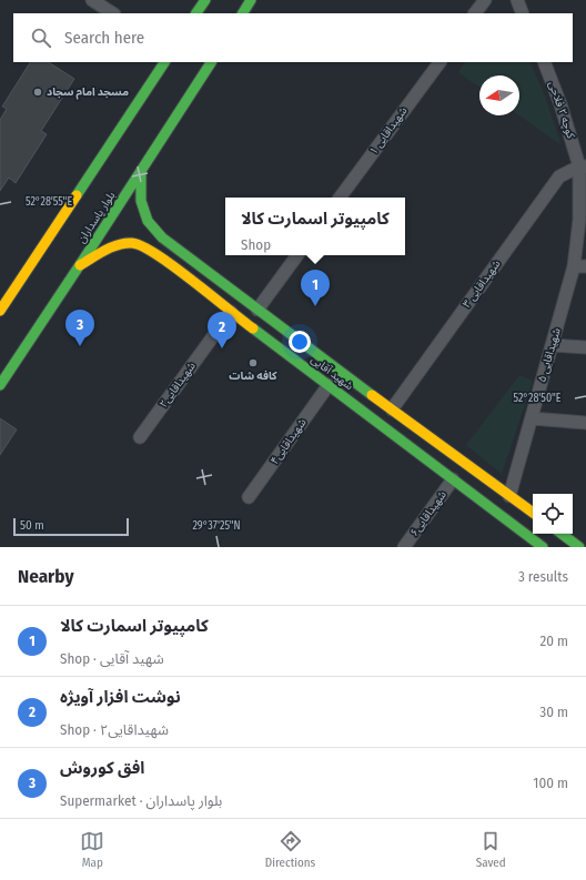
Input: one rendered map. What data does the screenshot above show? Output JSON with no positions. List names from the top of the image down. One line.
{"streets":{"main road":["بلوار پاسداران","شهید آقایی"],"street":["کوچه ۲ فلاحی","۱ شهیداقایی","۳ شهیداقایی","۵ شهیداقایی","شهیداقایی۲","شهیداقایی۴","شهیداقایی۶"]},"crossings":[["کوچه ۲ فلاحی","۳ شهیداقایی"],["کوچه ۲ فلاحی","۵ شهیداقایی"],["بلوار پاسداران","شهید آقایی"],["۳ شهیداقایی","شهید آقایی"],["۵ شهیداقایی","شهید آقایی"],["شهید آقایی","شهیداقایی۲"],["شهید آقایی","شهیداقایی۴"],["شهید آقایی","شهیداقایی۶"]],"places":["مسجد امام سجاد","کافه شات"],"scale_bar":"50 m","north":"left","page":{"search":"Search here","popup":["کامپیوتر اسمارت کالا","Shop"],"pins":["1","3","2"],"scale":"50 m","heading":["Nearby","3 results"],"list":[{"mark":"1","name":"کامپیوتر اسمارت کالا","note":"Shop · شهید آقایی","value":"20 m"},{"mark":"2","name":"نوشت افزار آویژه","note":"Shop · شهیداقایی۲","value":"30 m"},{"mark":"3","name":"افق کوروش","note":"Supermarket · بلوار پاسداران","value":"100 m"}],"nav":["Map","Directions","Saved"]},"coordinates":["52°28'55\"E","52°28'50\"E","29°37'25\"N"]}
